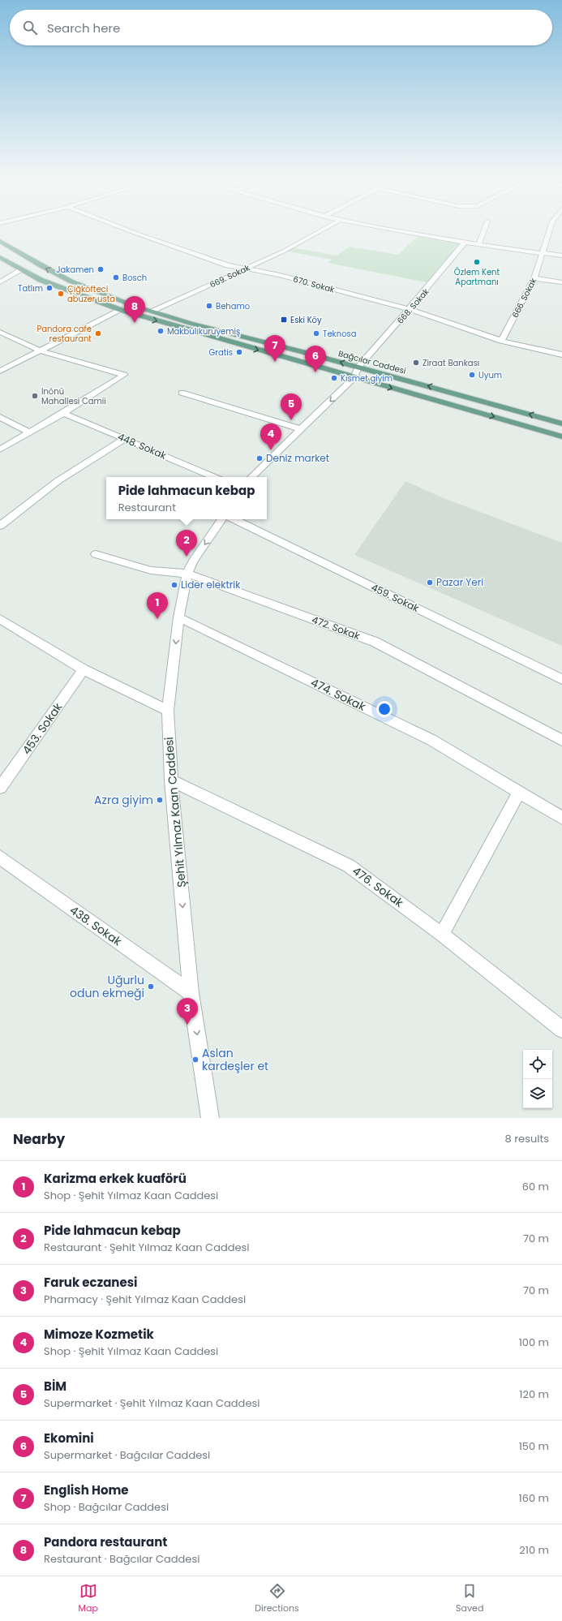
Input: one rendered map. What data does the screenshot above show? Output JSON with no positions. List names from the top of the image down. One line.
{"streets":{"main road":["Bağcılar Caddesi"],"street":["669. Sokak","670. Sokak","666. Sokak","668. Sokak","448. Sokak","459. Sokak","472. Sokak","474. Sokak","453. Sokak","Şehit Yılmaz Kaan Caddesi","476. Sokak","438. Sokak"]},"crossings":[["669. Sokak","670. Sokak"],["669. Sokak","Bağcılar Caddesi"],["670. Sokak","666. Sokak"],["670. Sokak","668. Sokak"],["668. Sokak","Bağcılar Caddesi"],["472. Sokak","Şehit Yılmaz Kaan Caddesi"],["474. Sokak","Şehit Yılmaz Kaan Caddesi"],["Şehit Yılmaz Kaan Caddesi","476. Sokak"],["Şehit Yılmaz Kaan Caddesi","438. Sokak"]],"one_way":["Şehit Yılmaz Kaan Caddesi"],"places":{"other":["Özlem Kent Apartmanı","Jakamen","Bosch","Tatlım","Çiğköfteci abuzer usta","Behamo","Makbul kuruyemiş","Pandora cafe restaurant","Teknosa","Gratis","Ziraat Bankası","Uyum","Kısmet giyim","Inönü Mahallesi Camii","Deniz market","Pazar Yeri","Lider elektrik","Azra giyim","Uğurlu odun ekmeği","Aslan kardeşler et"],"transit":["Eski Köy"]},"page":{"search":"Search here","pins":["8","7","6","5","4","2","1","3"],"popup":["Pide lahmacun kebap","Restaurant"],"heading":["Nearby","8 results"],"list":[{"mark":"1","name":"Karizma erkek kuaförü","note":"Shop · Şehit Yılmaz Kaan Caddesi","value":"60 m"},{"mark":"2","name":"Pide lahmacun kebap","note":"Restaurant · Şehit Yılmaz Kaan Caddesi","value":"70 m"},{"mark":"3","name":"Faruk eczanesi","note":"Pharmacy · Şehit Yılmaz Kaan Caddesi","value":"70 m"},{"mark":"4","name":"Mimoze Kozmetik","note":"Shop · Şehit Yılmaz Kaan Caddesi","value":"100 m"},{"mark":"5","name":"BİM","note":"Supermarket · Şehit Yılmaz Kaan Caddesi","value":"120 m"},{"mark":"6","name":"Ekomini","note":"Supermarket · Bağcılar Caddesi","value":"150 m"},{"mark":"7","name":"English Home","note":"Shop · Bağcılar Caddesi","value":"160 m"},{"mark":"8","name":"Pandora restaurant","note":"Restaurant · Bağcılar Caddesi","value":"210 m"}],"nav":["Map","Directions","Saved"]}}
